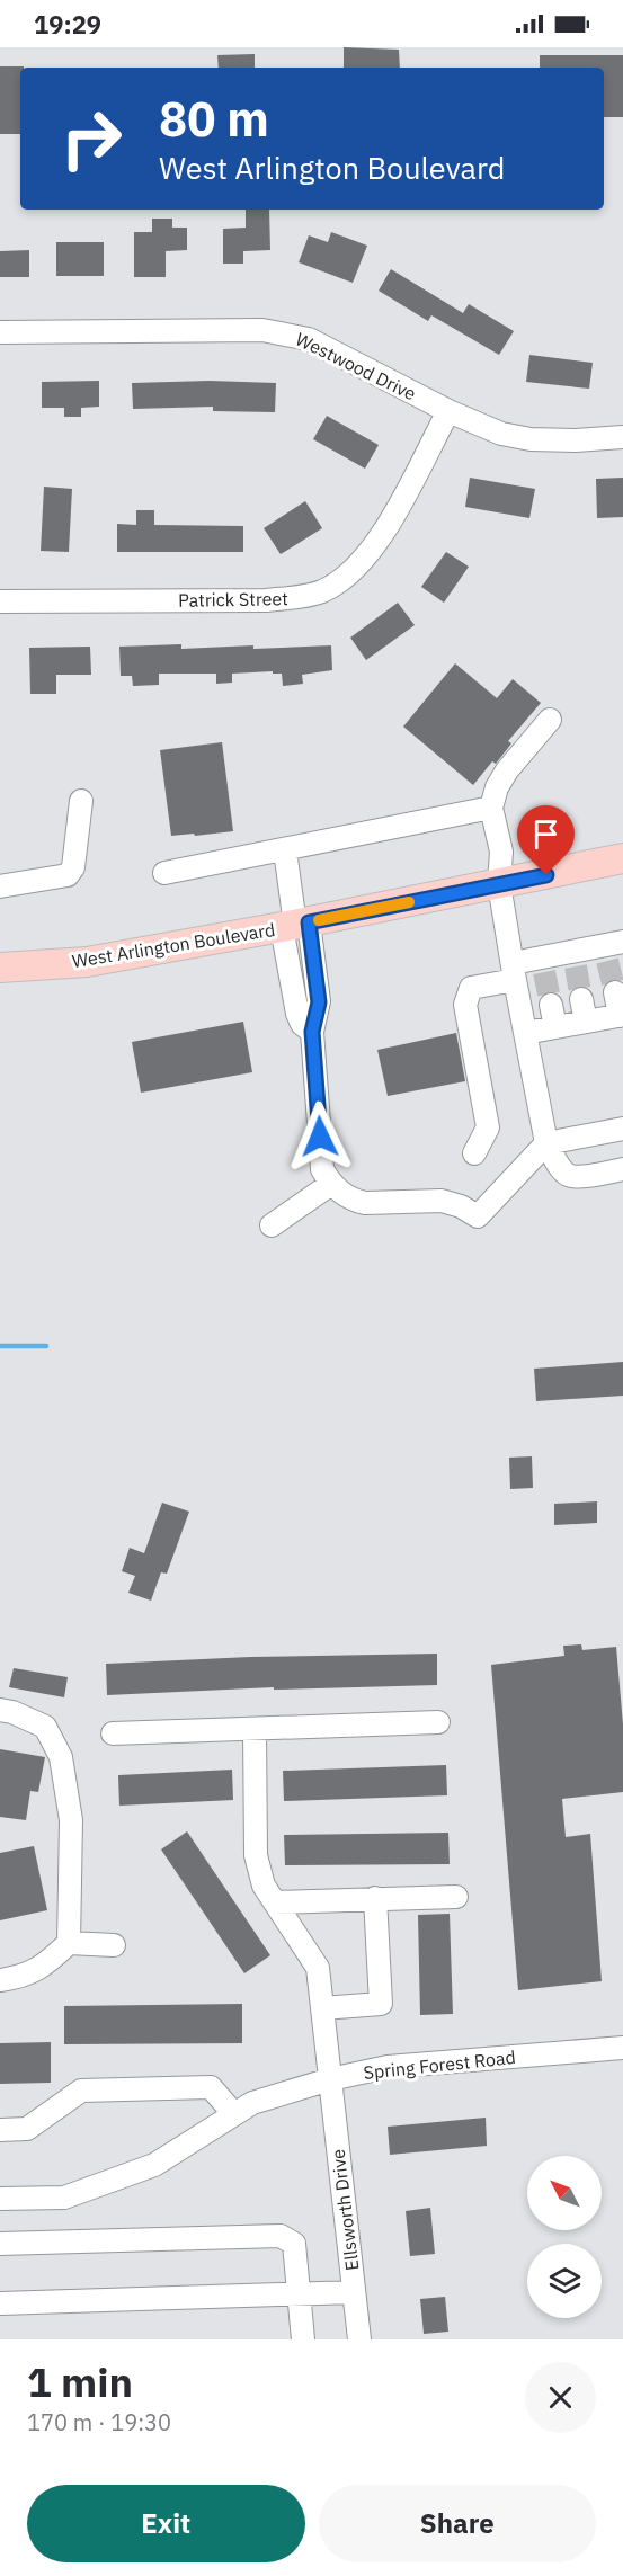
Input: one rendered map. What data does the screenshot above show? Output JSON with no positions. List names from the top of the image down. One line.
{"streets":{"main road":["West Arlington Boulevard"],"street":["Westwood Drive","Patrick Street","Spring Forest Road","Ellsworth Drive"]},"crossings":[["Westwood Drive","Patrick Street"],["Spring Forest Road","Ellsworth Drive"]],"north":"top left","page":{"status":"19:29","turn":["80 m","West Arlington Boulevard"],"heading":["1 min","170 m · 19:30"],"buttons":["Exit","Share"]}}
